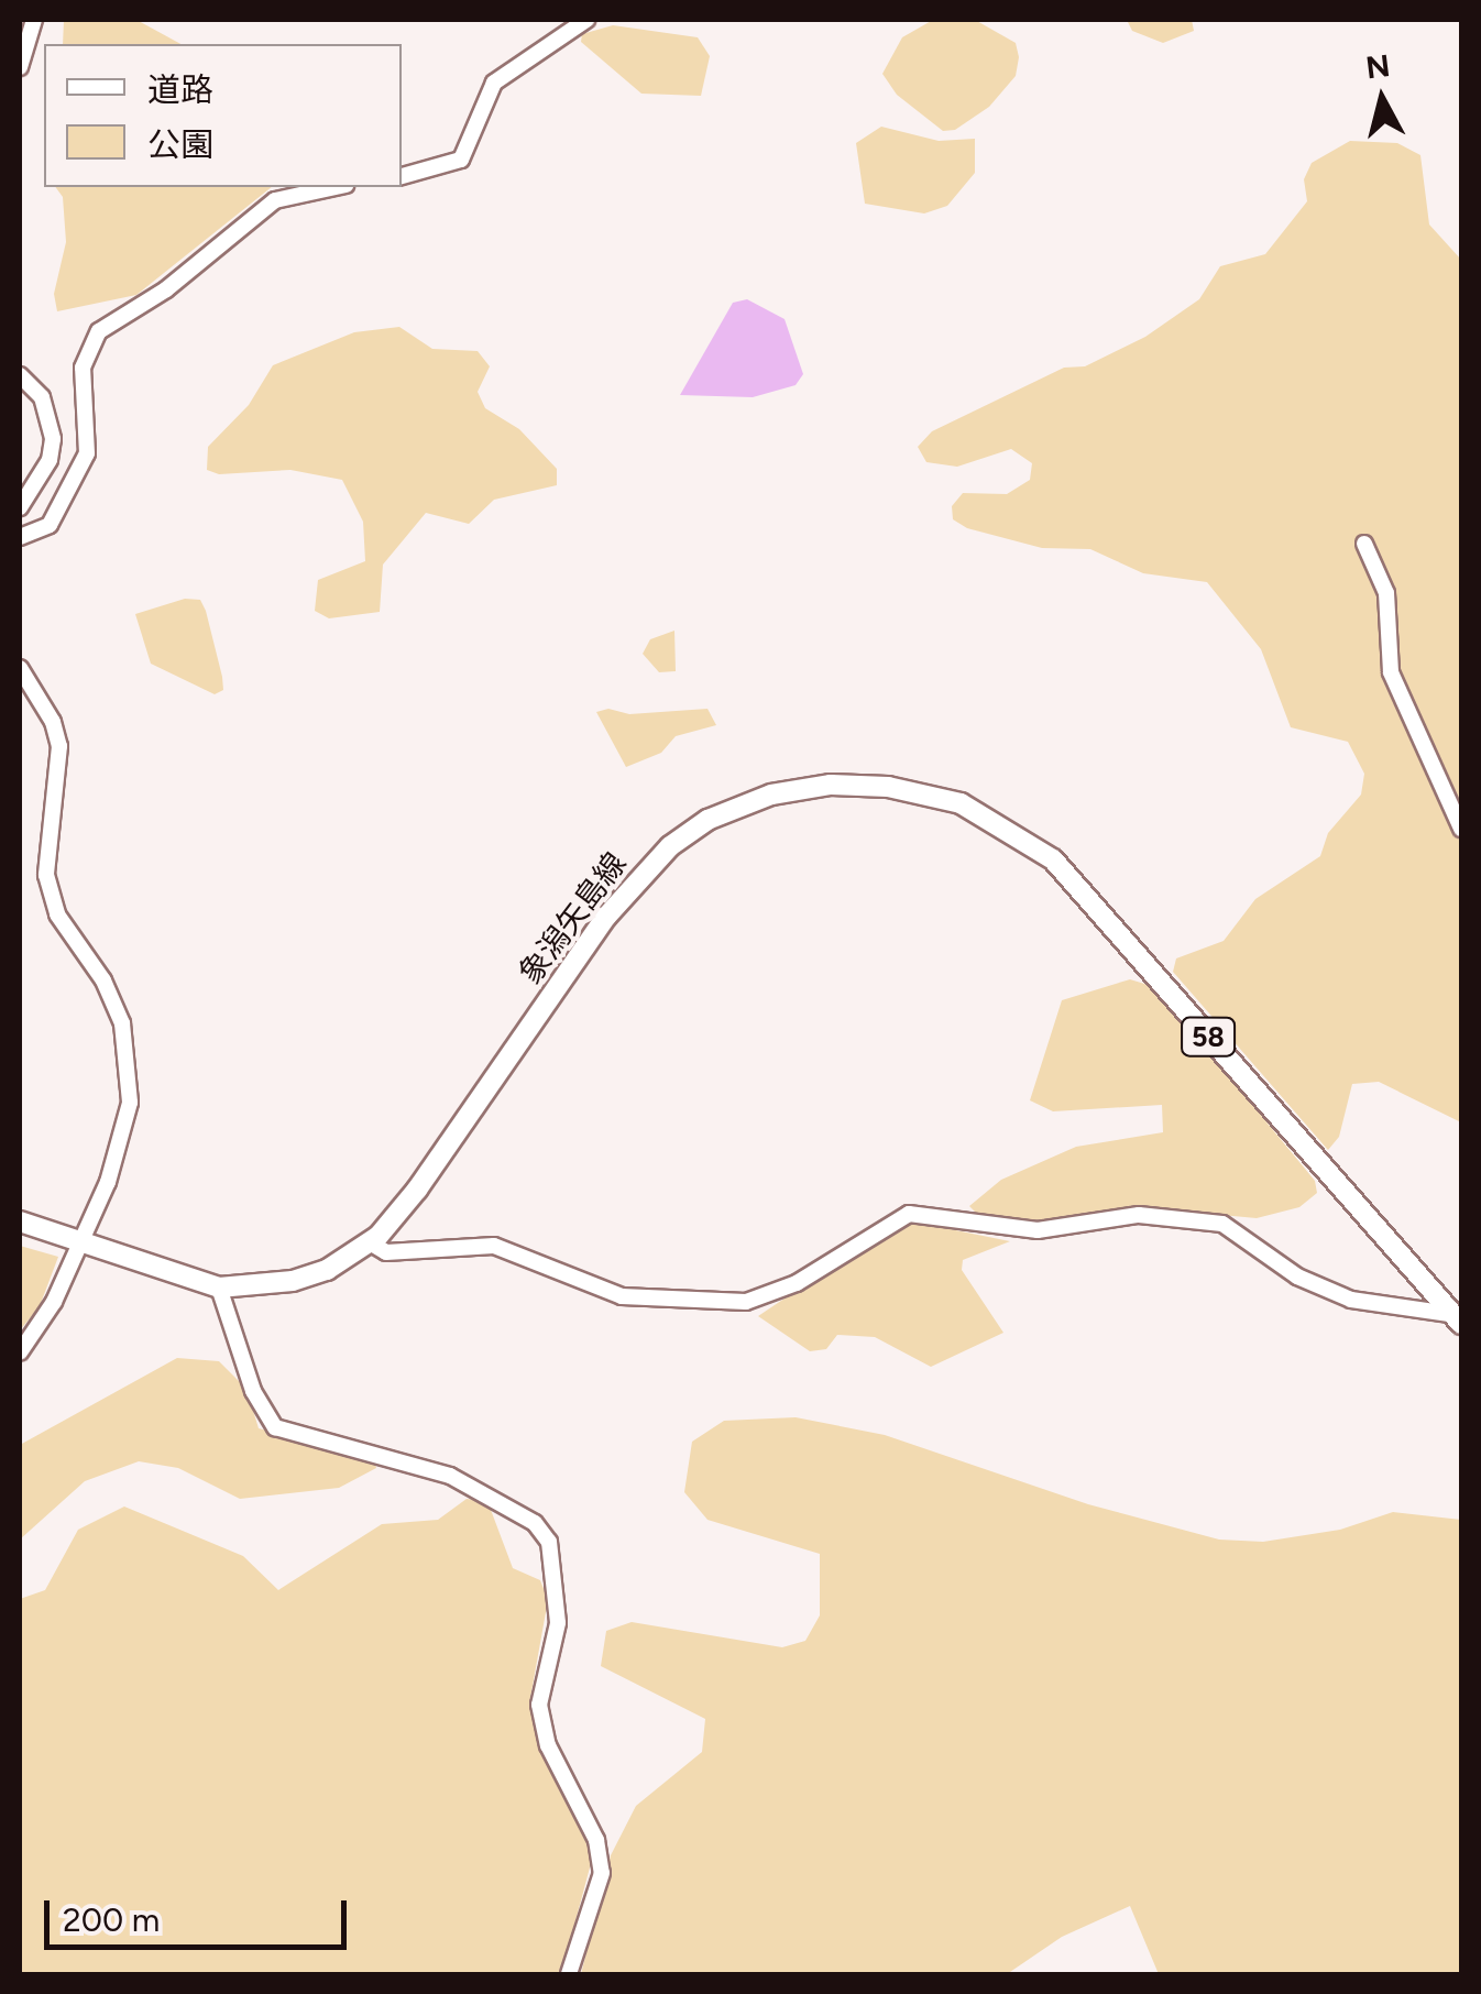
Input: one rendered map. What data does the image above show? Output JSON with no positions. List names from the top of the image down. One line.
{"streets":{"main road":["象潟矢島線","58"]},"legend":["道路","公園"],"scale_bar":"200 m","north":"top"}
